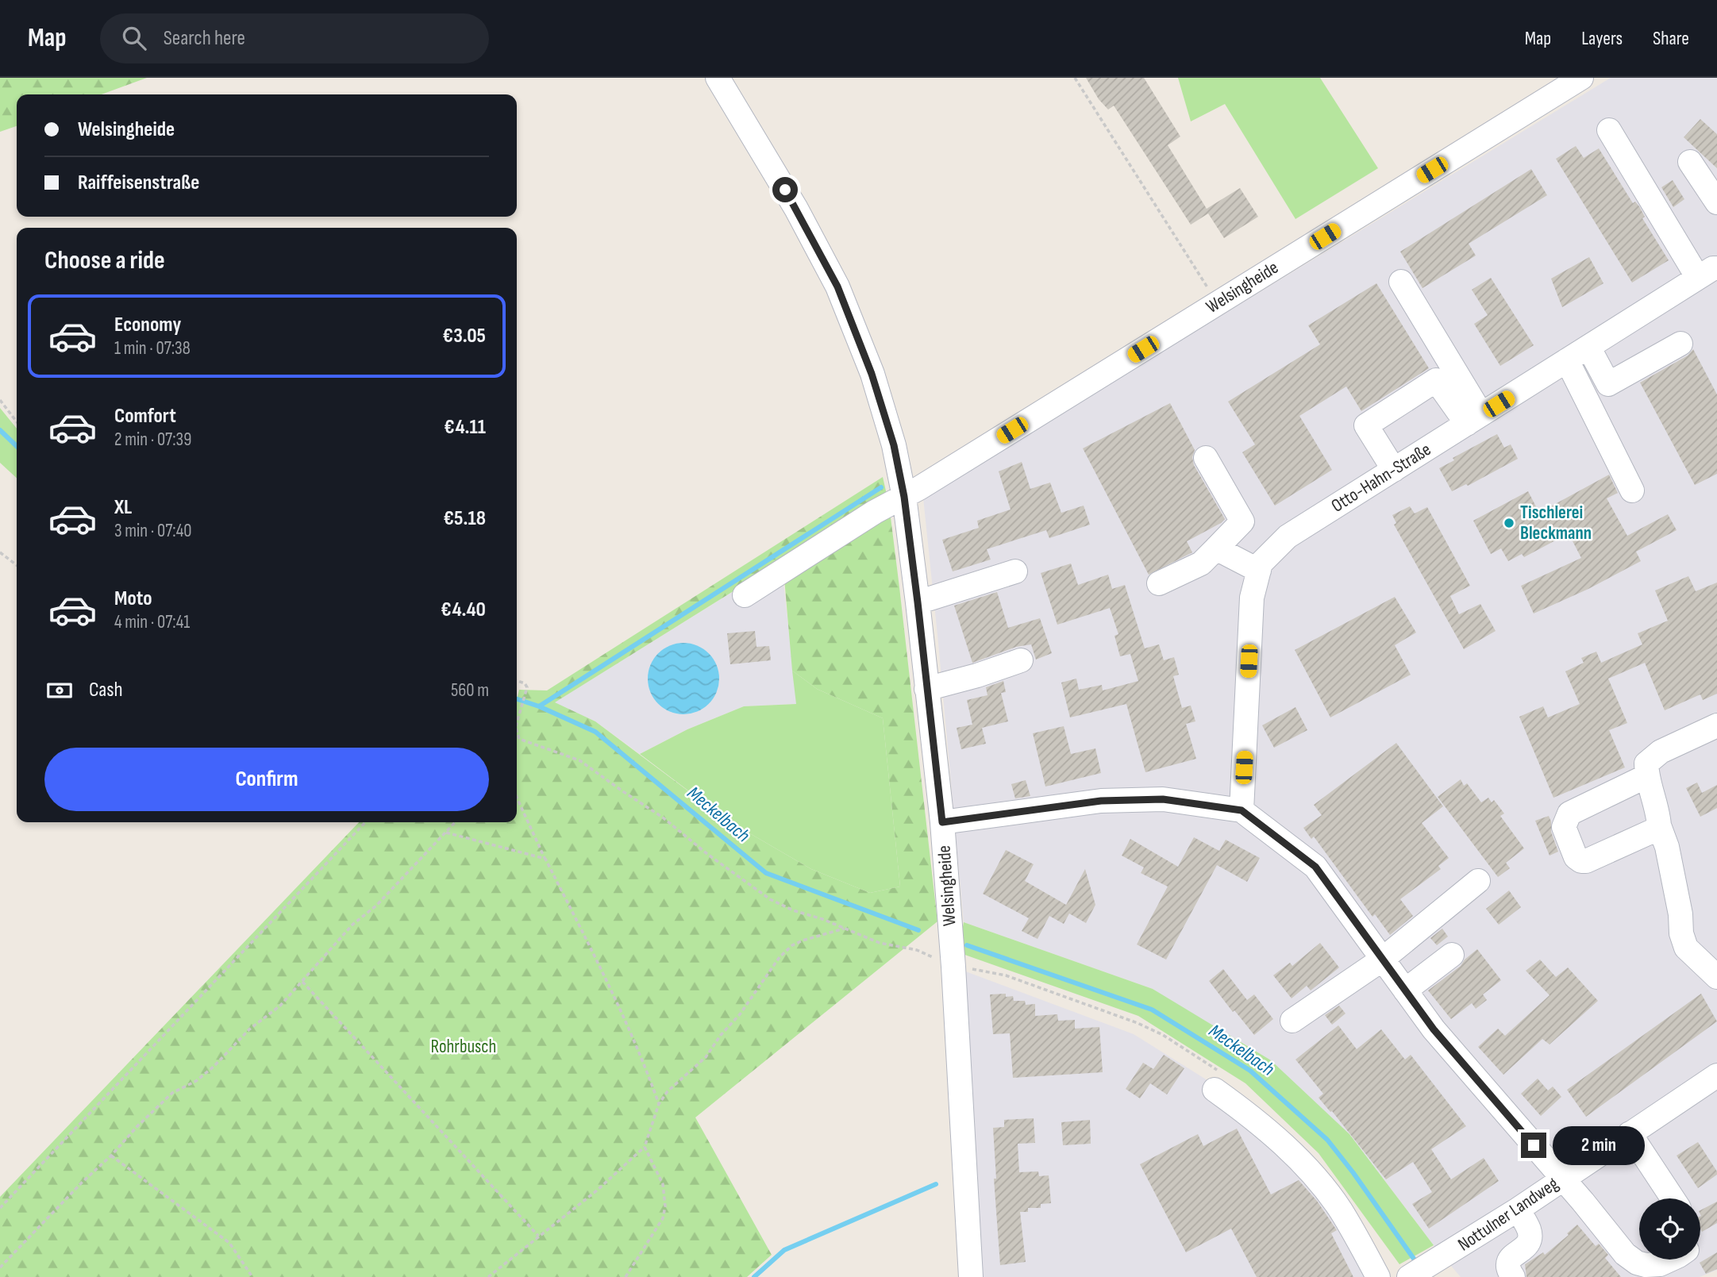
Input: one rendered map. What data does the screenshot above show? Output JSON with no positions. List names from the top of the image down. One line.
{"streets":{"street":["Welsingheide","Otto-Hahn-Straße","Nottulner Landweg"]},"water":["Meckelbach"],"parks":["Rohrbusch"],"places":["Tischlerei Bleckmann"],"page":{"header":"Map","search":"Search here","nav":["Map","Layers","Share"],"banner":["Welsingheide","Raiffeisenstraße"],"heading":"Choose a ride","list":[{"name":"Economy","note":"1 min · 07:38","value":"€3.05"},{"name":"Comfort","note":"2 min · 07:39","value":"€4.11"},{"name":"XL","note":"3 min · 07:40","value":"€5.18"},{"name":"Moto","note":"4 min · 07:41","value":"€4.40"}],"pay":["Cash","560 m"],"buttons":"Confirm","bubble":"2 min"}}
